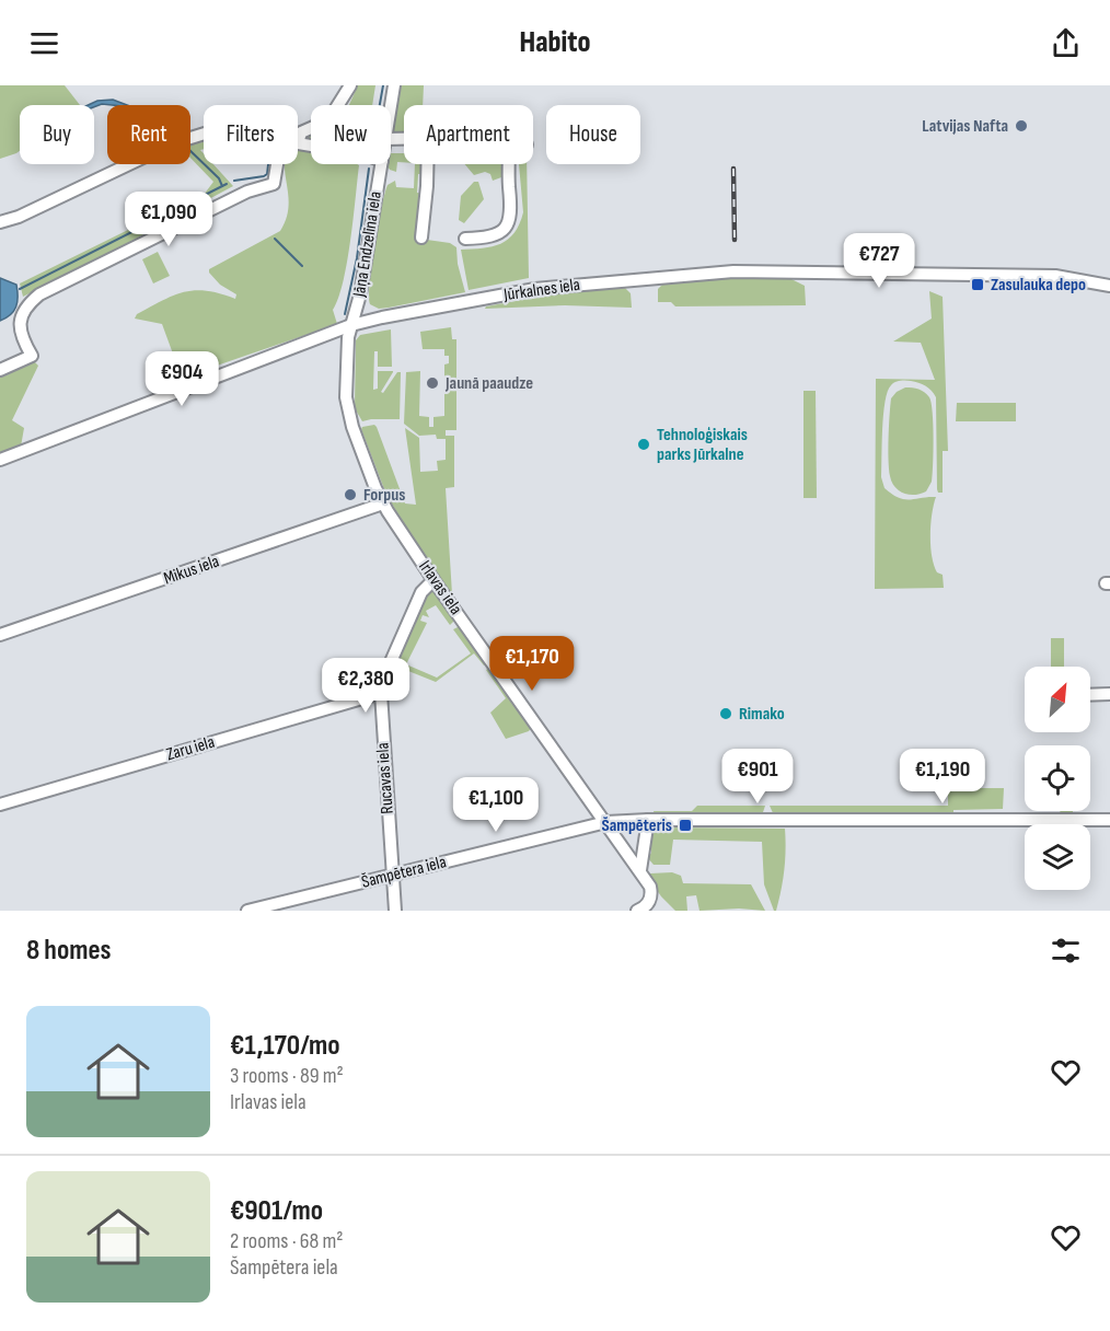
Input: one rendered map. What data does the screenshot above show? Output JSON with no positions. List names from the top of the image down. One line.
{"streets":{"street":["Jāņa Endzelīna iela","Jūrkalnes iela","Mikus iela","Irlavas iela","Zaru iela","Rucavas iela","Šampētera iela"]},"crossings":[["Jāņa Endzelīna iela","Jūrkalnes iela"],["Jāņa Endzelīna iela","Irlavas iela"],["Jūrkalnes iela","Irlavas iela"],["Mikus iela","Irlavas iela"],["Irlavas iela","Rucavas iela"],["Irlavas iela","Šampētera iela"],["Zaru iela","Rucavas iela"],["Rucavas iela","Šampētera iela"]],"places":{"other":["Latvijas Nafta","Jaunā paaudze","Tehnoloģiskais parks Jūrkalne","Forpus","Rimako"],"transit":["Zasulauka depo","Šampēteris"]},"north":"top right","page":{"header":"Habito","chip":["Buy","Rent","Filters","New","Apartment","House"],"price":["€1,090","€727","€904","€1,170","€2,380","€901","€1,190","€1,100"],"heading":"8 homes","list":[{"name":"€1,170/mo","note":"3 rooms · 89 m² · Irlavas iela"},{"name":"€901/mo","note":"2 rooms · 68 m² · Šampētera iela"}]}}
